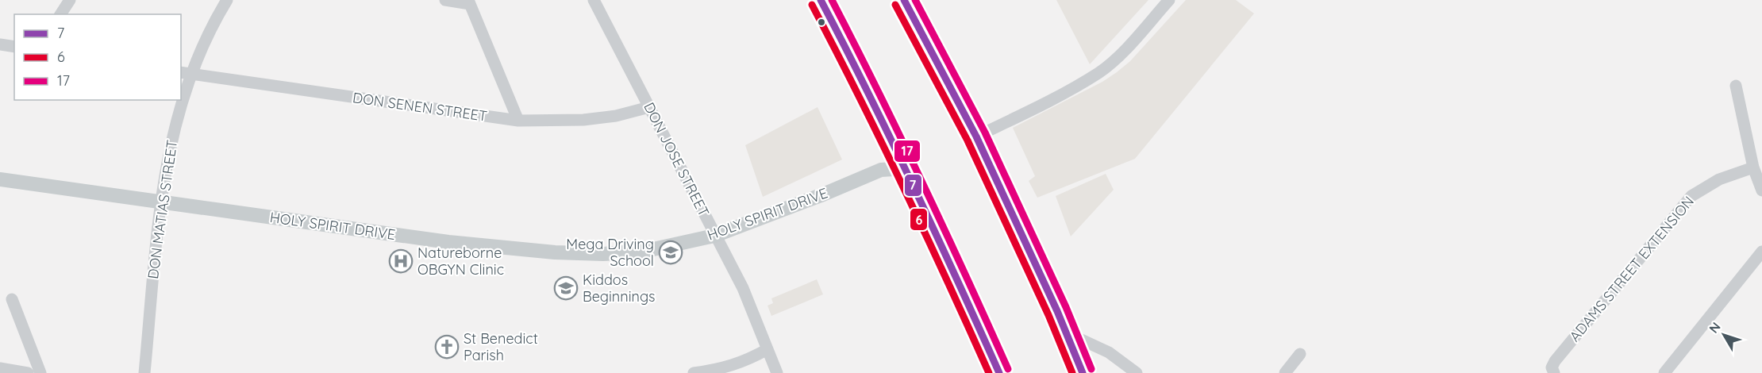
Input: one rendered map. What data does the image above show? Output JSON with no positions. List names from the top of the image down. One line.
{"streets":{"main road":["HOLY SPIRIT DRIVE"],"street":["DON SENEN STREET","DON JOSE STREET","DON MATIAS STREET","ADAMS STREET EXTENSION"]},"crossings":[["DON SENEN STREET","DON JOSE STREET"],["DON SENEN STREET","DON MATIAS STREET"],["DON JOSE STREET","HOLY SPIRIT DRIVE"],["DON MATIAS STREET","HOLY SPIRIT DRIVE"]],"places":{"school or university":["Mega Driving School","Kiddos Beginnings"],"hospital":["Natureborne OBGYN Clinic"],"church":["St Benedict Parish"]},"lines":["transit line 7","transit line 17","transit line 6"],"legend":["7","6","17"],"north":"top left"}
